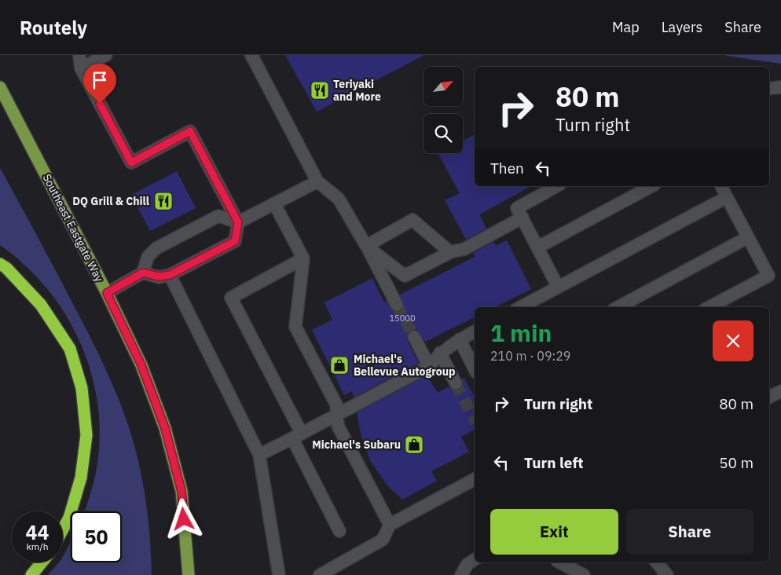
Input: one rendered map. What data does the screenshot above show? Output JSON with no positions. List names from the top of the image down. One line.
{"streets":{"main road":["Southeast Eastgate Way"]},"places":{"restaurant":["Teriyaki and More","DQ Grill & Chill"],"shop":["Michael's Bellevue Autogroup","Michael's Subaru"]},"house_numbers":["15000"],"north":"top right","page":{"header":"Routely","nav":["Map","Layers","Share"],"turn":["80 m","Turn right"],"then":"Then","heading":["1 min","210 m · 09:29"],"list":[{"name":"Turn right","value":"80 m"},{"name":"Turn left","value":"50 m"}],"buttons":["Exit","Share"],"speed":"44 km/h","limit":"50"}}
